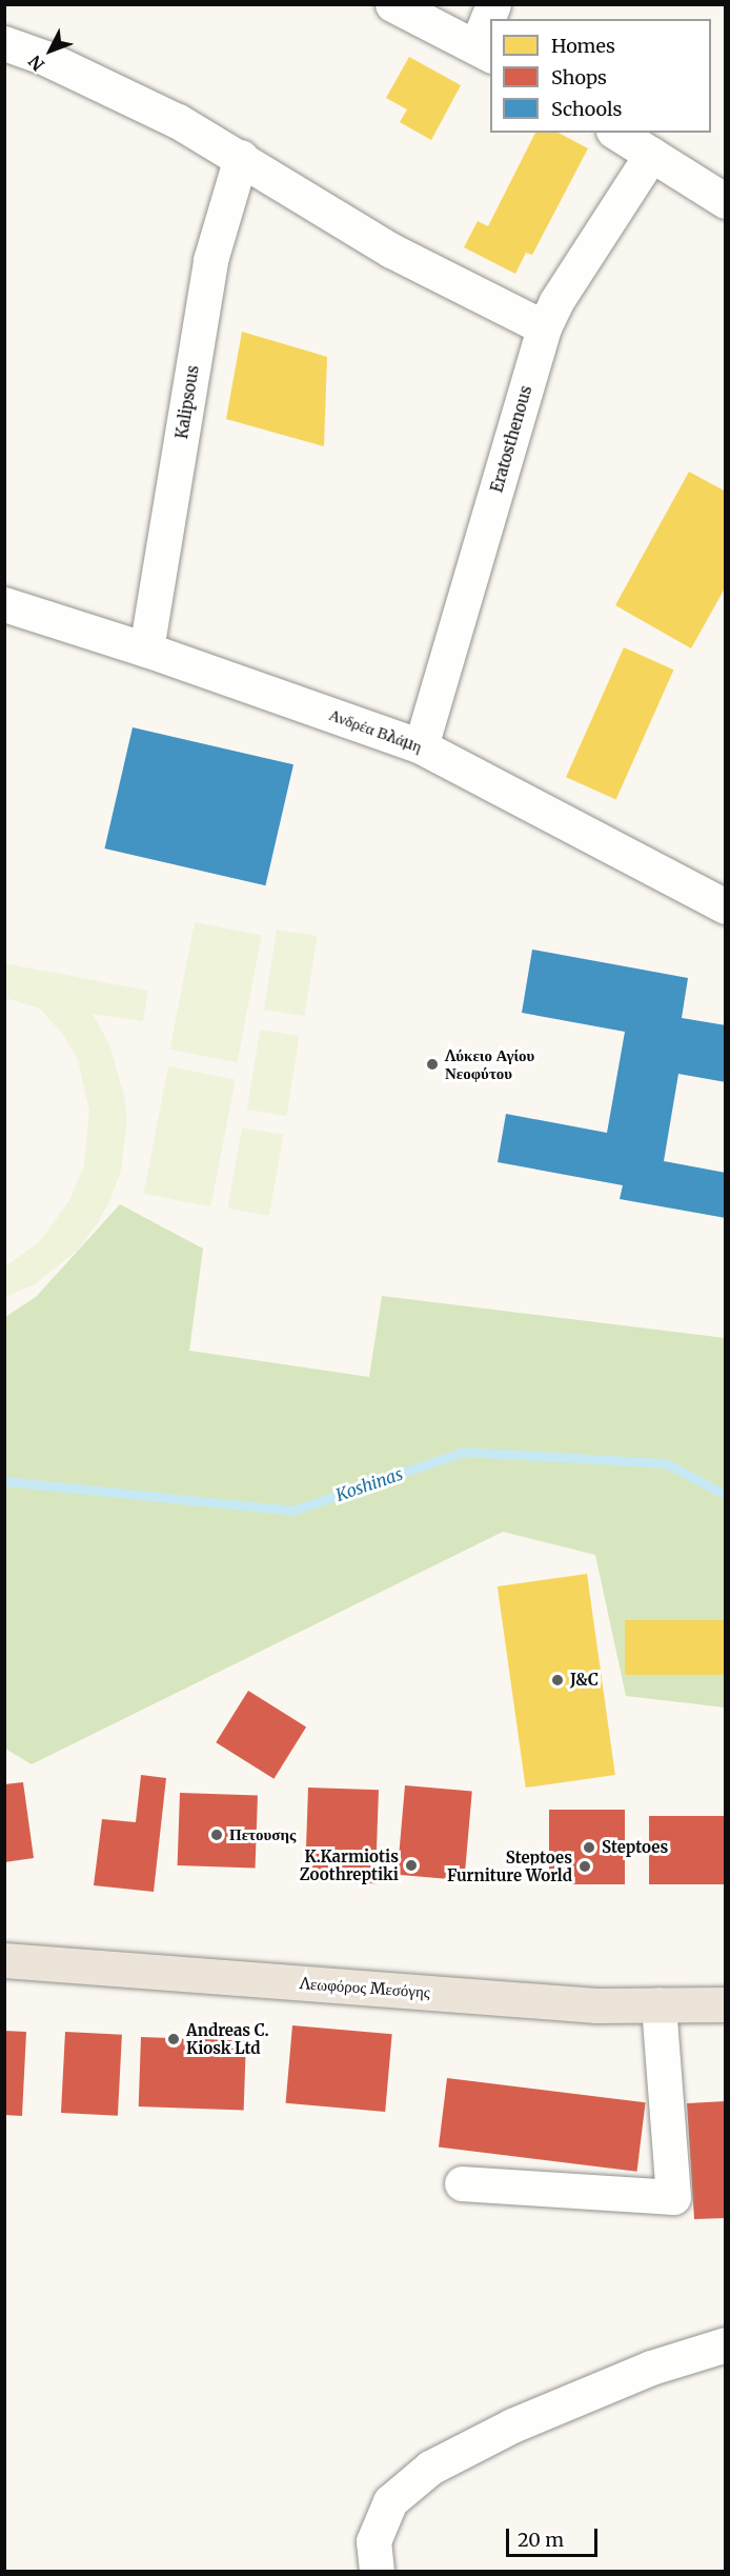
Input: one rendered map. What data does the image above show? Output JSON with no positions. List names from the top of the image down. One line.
{"streets":{"main road":["Λεωφόρος Μεσόγης"],"street":["Kalipsous","Eratosthenous","Ανδρέα Βλάμη"]},"crossings":[["Kalipsous","Ανδρέα Βλάμη"],["Eratosthenous","Ανδρέα Βλάμη"]],"water":["Koshinas"],"places":["Λύκειο Αγίου Νεοφύτου","J&C","Πετουσης","Steptoes","K.Karmiotis Zoothreptiki","Steptoes Furniture World","Andreas C. Kiosk Ltd"],"legend":["Homes","Shops","Schools"],"scale_bar":"20 m","north":"bottom left"}
